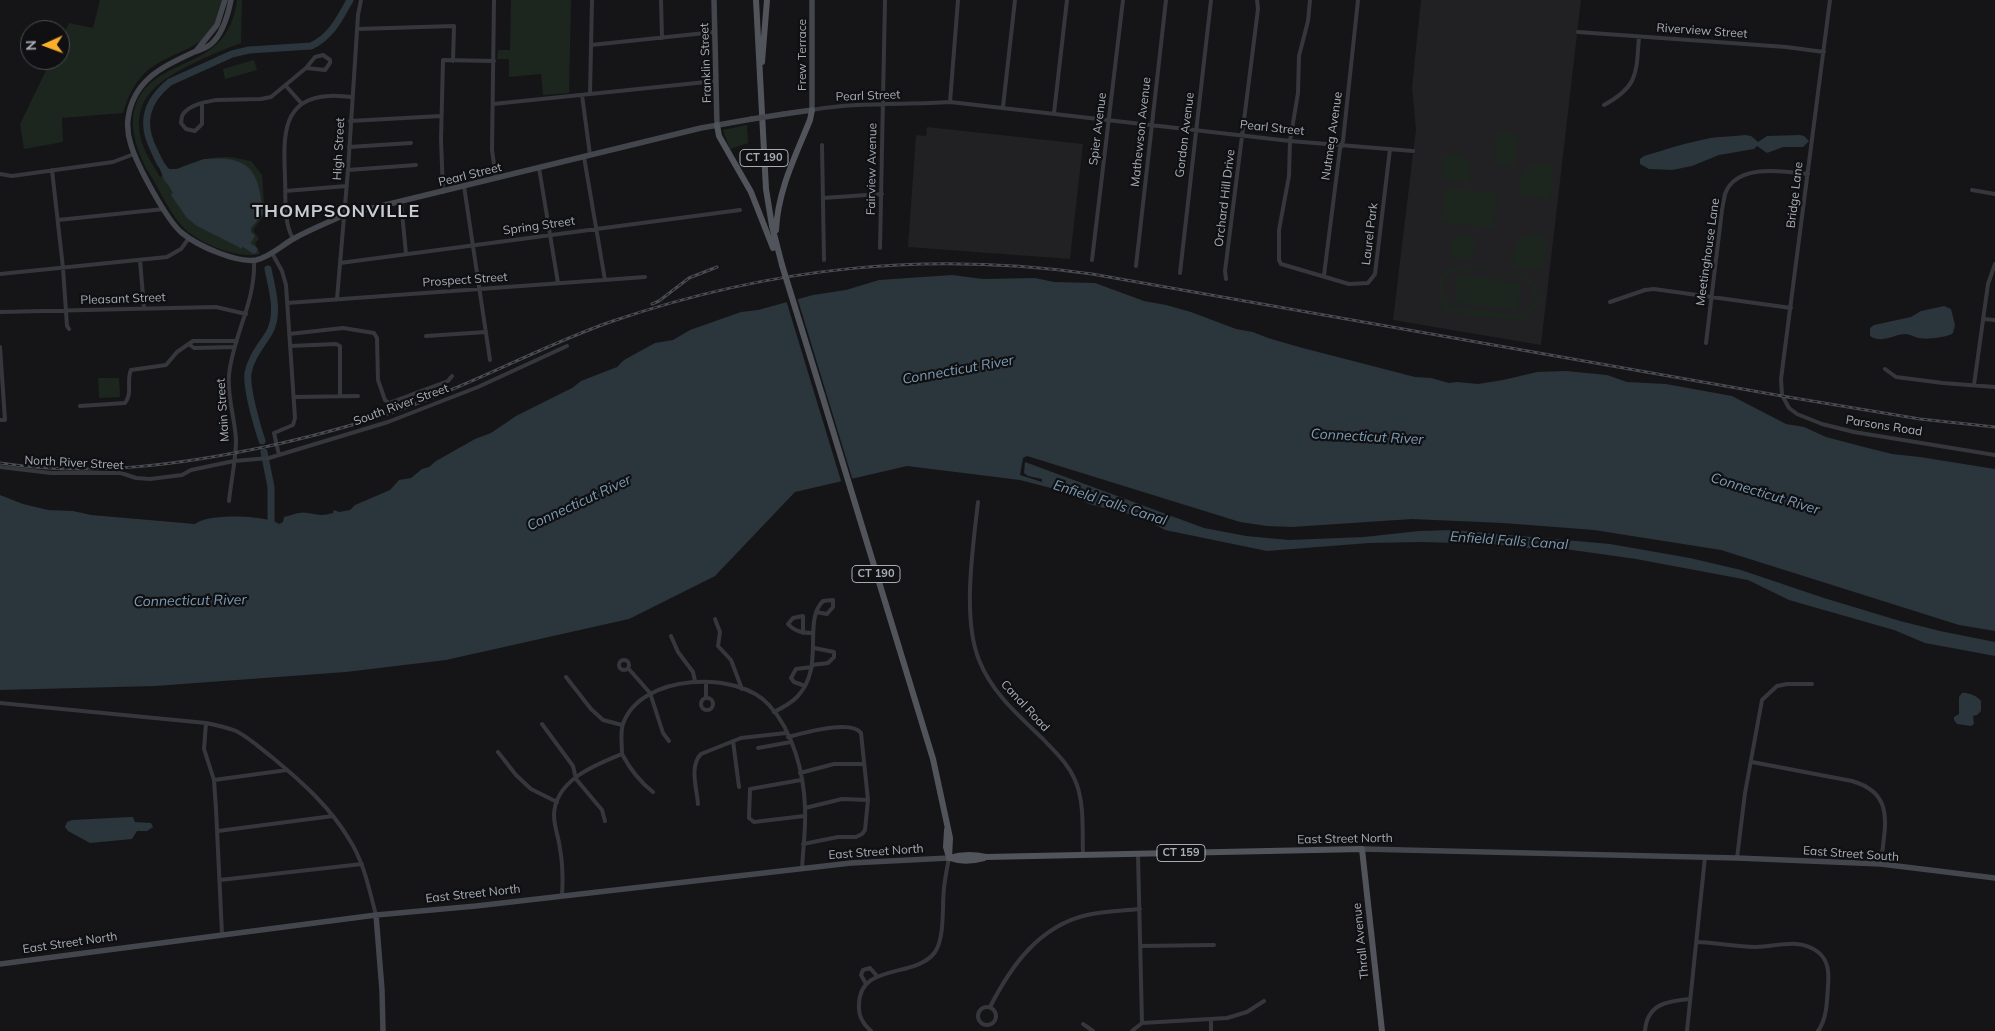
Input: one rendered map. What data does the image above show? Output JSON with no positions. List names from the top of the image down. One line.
{"streets":{"main road":["Frew Terrace","Franklin Street","Pearl Street","CT 190","East Street North","CT 159","East Street South","Thrall Avenue"],"street":["Riverview Street","Spier Avenue","Mathewson Avenue","Gordon Avenue","Nutmeg Avenue","High Street","Fairview Avenue","Bridge Lane","Orchard Hill Drive","Spring Street","Laurel Park","Meetinghouse Lane","Prospect Street","Pleasant Street","South River Street","Main Street","Parsons Road","North River Street","Canal Road"]},"crossings":[["Riverview Street","Bridge Lane"],["Frew Terrace","Pearl Street"],["Franklin Street","Pearl Street"],["Pearl Street","Spier Avenue"],["Pearl Street","Mathewson Avenue"],["Pearl Street","Gordon Avenue"],["Pearl Street","Nutmeg Avenue"],["Pearl Street","High Street"],["Pearl Street","Fairview Avenue"],["Pearl Street","Orchard Hill Drive"],["Pearl Street","Laurel Park"],["Pearl Street","Main Street"],["Nutmeg Avenue","Laurel Park"],["High Street","Spring Street"],["High Street","Prospect Street"],["CT 190","East Street North"],["Bridge Lane","Meetinghouse Lane"],["Bridge Lane","Parsons Road"],["Pleasant Street","Main Street"],["South River Street","Main Street"],["South River Street","North River Street"],["Main Street","North River Street"],["Canal Road","East Street North"],["East Street North","East Street South"],["East Street North","Thrall Avenue"]],"districts":["THOMPSONVILLE"],"water":["Connecticut River","Enfield Falls Canal"],"north":"left"}
